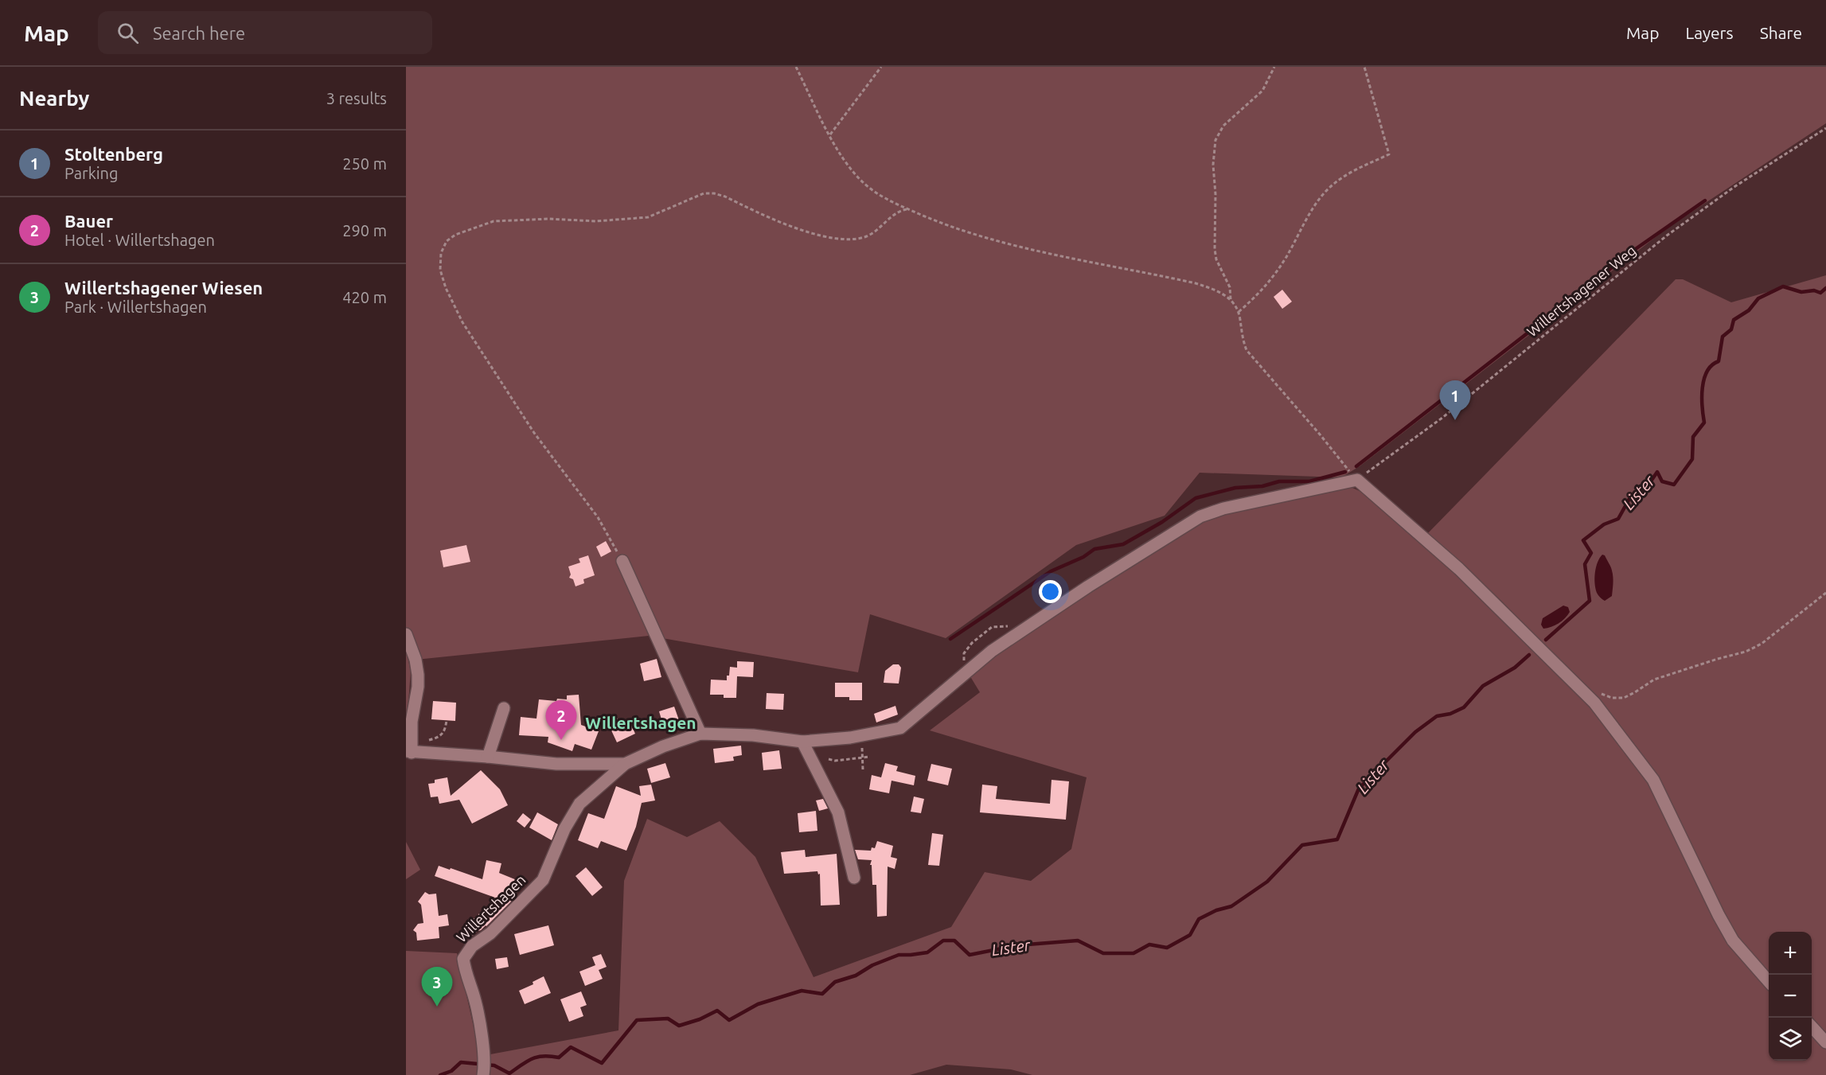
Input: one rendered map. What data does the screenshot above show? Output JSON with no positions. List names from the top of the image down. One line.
{"streets":{"street":["Willertshagen"],"path":["Willertshagener Weg"]},"districts":["Willertshagen"],"water":["Lister"],"page":{"header":"Map","search":"Search here","nav":["Map","Layers","Share"],"heading":["Nearby","3 results"],"list":[{"mark":"1","name":"Stoltenberg","note":"Parking","value":"250 m"},{"mark":"2","name":"Bauer","note":"Hotel · Willertshagen","value":"290 m"},{"mark":"3","name":"Willertshagener Wiesen","note":"Park · Willertshagen","value":"420 m"}],"pins":["1","2","3"],"map_buttons":["+","−"]}}
